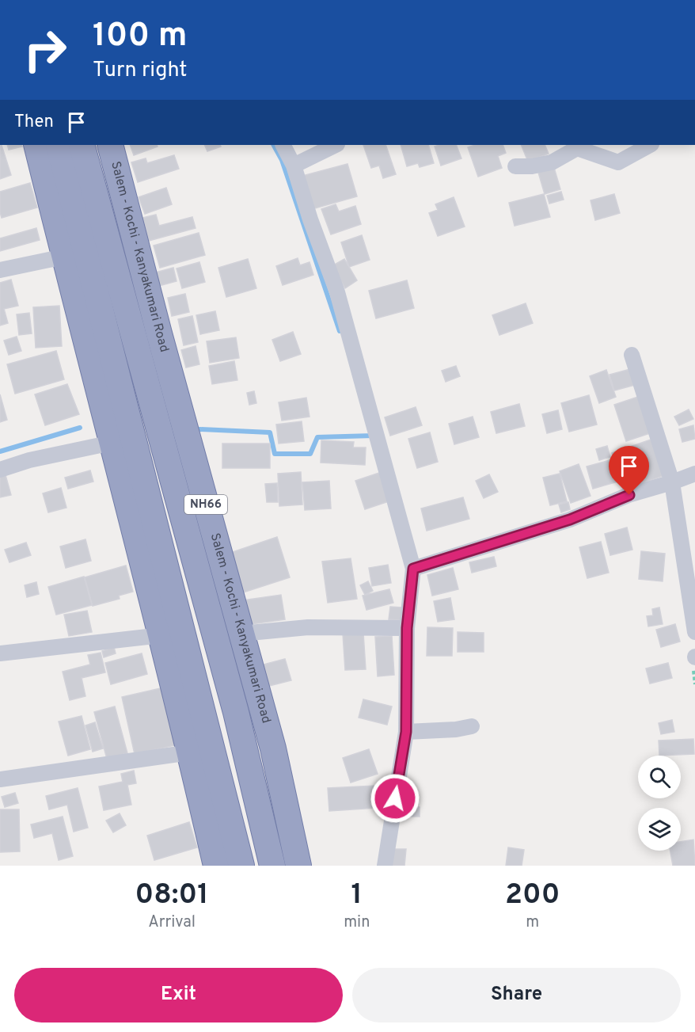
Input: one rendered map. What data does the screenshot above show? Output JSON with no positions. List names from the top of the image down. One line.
{"streets":{"highway":["Salem - Kochi - Kanyakumari Road","NH66"]},"page":{"turn":["100 m","Turn right"],"then":"Then","eta":["08:01","Arrival","1","min","200","m"],"buttons":["Exit","Share"]}}
